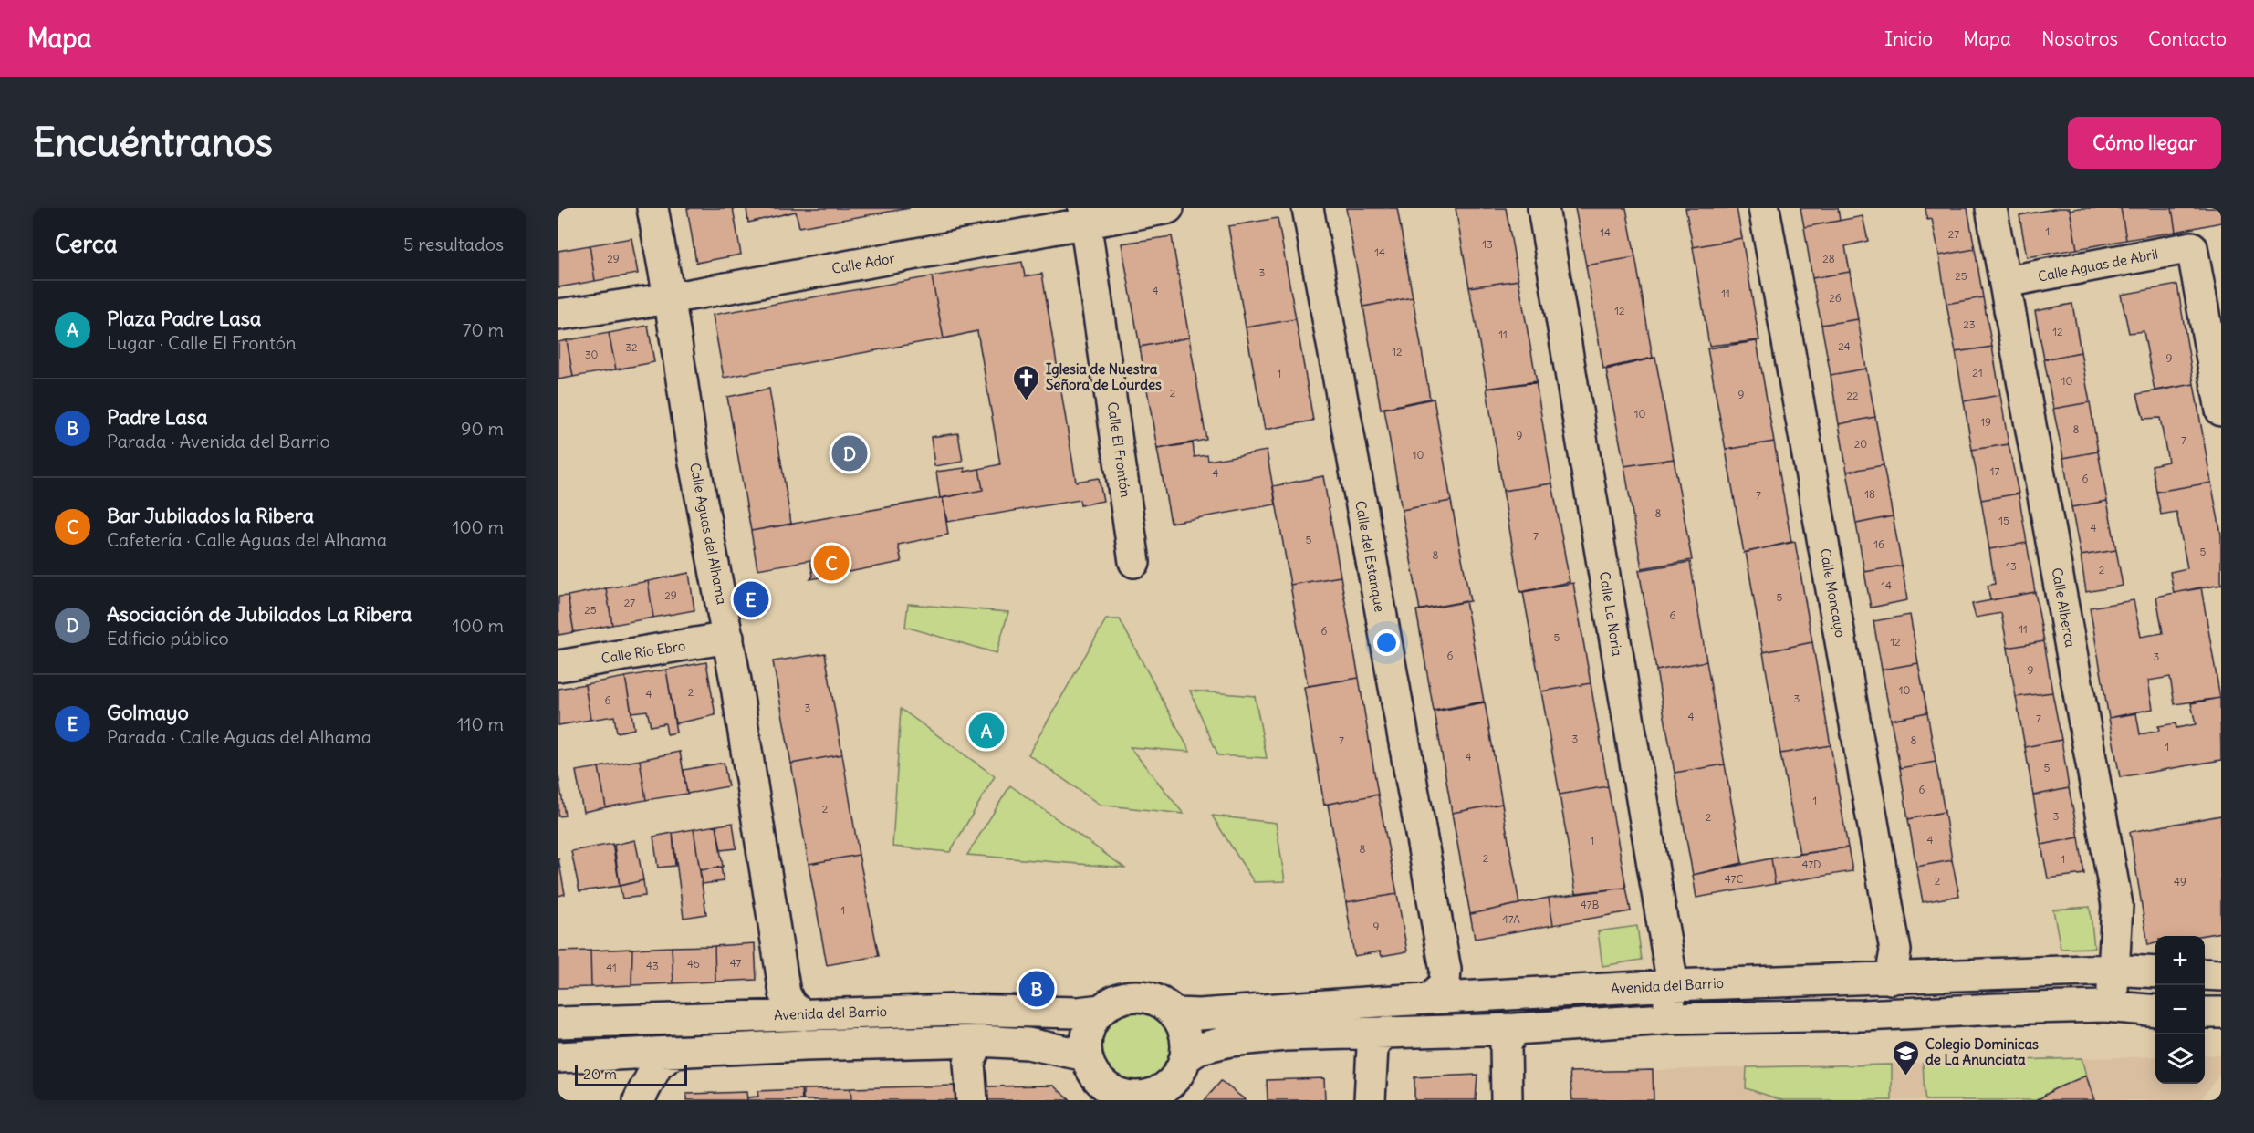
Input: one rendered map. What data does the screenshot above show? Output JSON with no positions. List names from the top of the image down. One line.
{"streets":{"street":["Calle Ador","Calle Aguas de Abril","Calle El Frontón","Calle Aguas del Alhama","Calle del Estanque","Calle Moncayo","Calle Alberca","Calle La Noria","Calle Río Ebro","Avenida del Barrio"]},"crossings":[["Calle Ador","Calle El Frontón"],["Calle Ador","Calle Aguas del Alhama"],["Calle Aguas de Abril","Calle Alberca"],["Calle Aguas del Alhama","Calle Río Ebro"],["Calle Aguas del Alhama","Avenida del Barrio"],["Calle del Estanque","Avenida del Barrio"],["Calle Moncayo","Avenida del Barrio"],["Calle Alberca","Avenida del Barrio"],["Calle La Noria","Avenida del Barrio"]],"places":{"church":["Iglesia de Nuestra Señora de Lourdes"],"school or university":["Colegio Dominicas de La Anunciata"]},"house_numbers":["1","14","27","13","14","29","28","3","25","4","11","26","12","23","12","11","24","32","12","30","9","21","1","10","2","9","22","10","19","8","9","7","20","10","17","4","6","18","7","8","15","4","7","5","16","5","8","13","2","14","29","5","27","25","6","11","6","5","12","6","3","9","10","2","4","3","6","3","4","7","3","7","8","1","4","5","6","1","2","3","2","4","1","8","2","1","47D","47C","2","49","47B","1","47A","9","47","45","43","41"],"scale_bar":"20 m","page":{"header":"Mapa","nav":["Inicio","Mapa","Nosotros","Contacto"],"buttons":"Cómo llegar","title":"Encuéntranos","heading":["Cerca","5 resultados"],"list":[{"mark":"A","name":"Plaza Padre Lasa","note":"Lugar · Calle El Frontón","value":"70 m"},{"mark":"B","name":"Padre Lasa","note":"Parada · Avenida del Barrio","value":"90 m"},{"mark":"C","name":"Bar Jubilados la Ribera","note":"Cafetería · Calle Aguas del Alhama","value":"100 m"},{"mark":"D","name":"Asociación de Jubilados La Ribera","note":"Edificio público","value":"100 m"},{"mark":"E","name":"Golmayo","note":"Parada · Calle Aguas del Alhama","value":"110 m"}],"pins":["D","C","E","A","B"],"map_buttons":["+","−"],"scale":"20 m"}}
